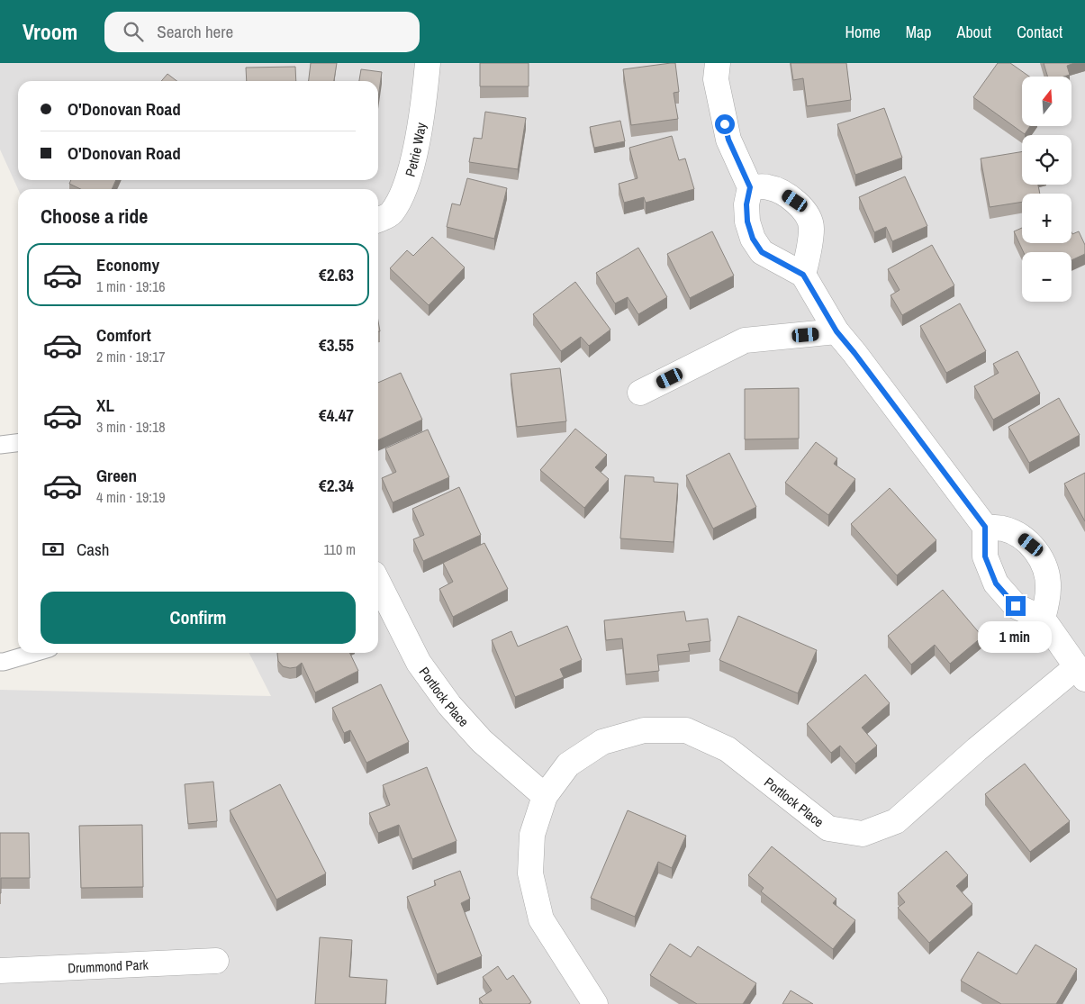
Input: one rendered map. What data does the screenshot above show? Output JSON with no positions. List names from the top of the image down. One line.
{"streets":{"street":["Petrie Way","Portlock Place","Drummond Park"]},"north":"top","page":{"header":"Vroom","search":"Search here","nav":["Home","Map","About","Contact"],"map_buttons":["+","−"],"banner":["O'Donovan Road","O'Donovan Road"],"heading":"Choose a ride","list":[{"name":"Economy","note":"1 min · 19:16","value":"€2.63"},{"name":"Comfort","note":"2 min · 19:17","value":"€3.55"},{"name":"XL","note":"3 min · 19:18","value":"€4.47"},{"name":"Green","note":"4 min · 19:19","value":"€2.34"}],"pay":["Cash","110 m"],"buttons":"Confirm","bubble":"1 min"}}
